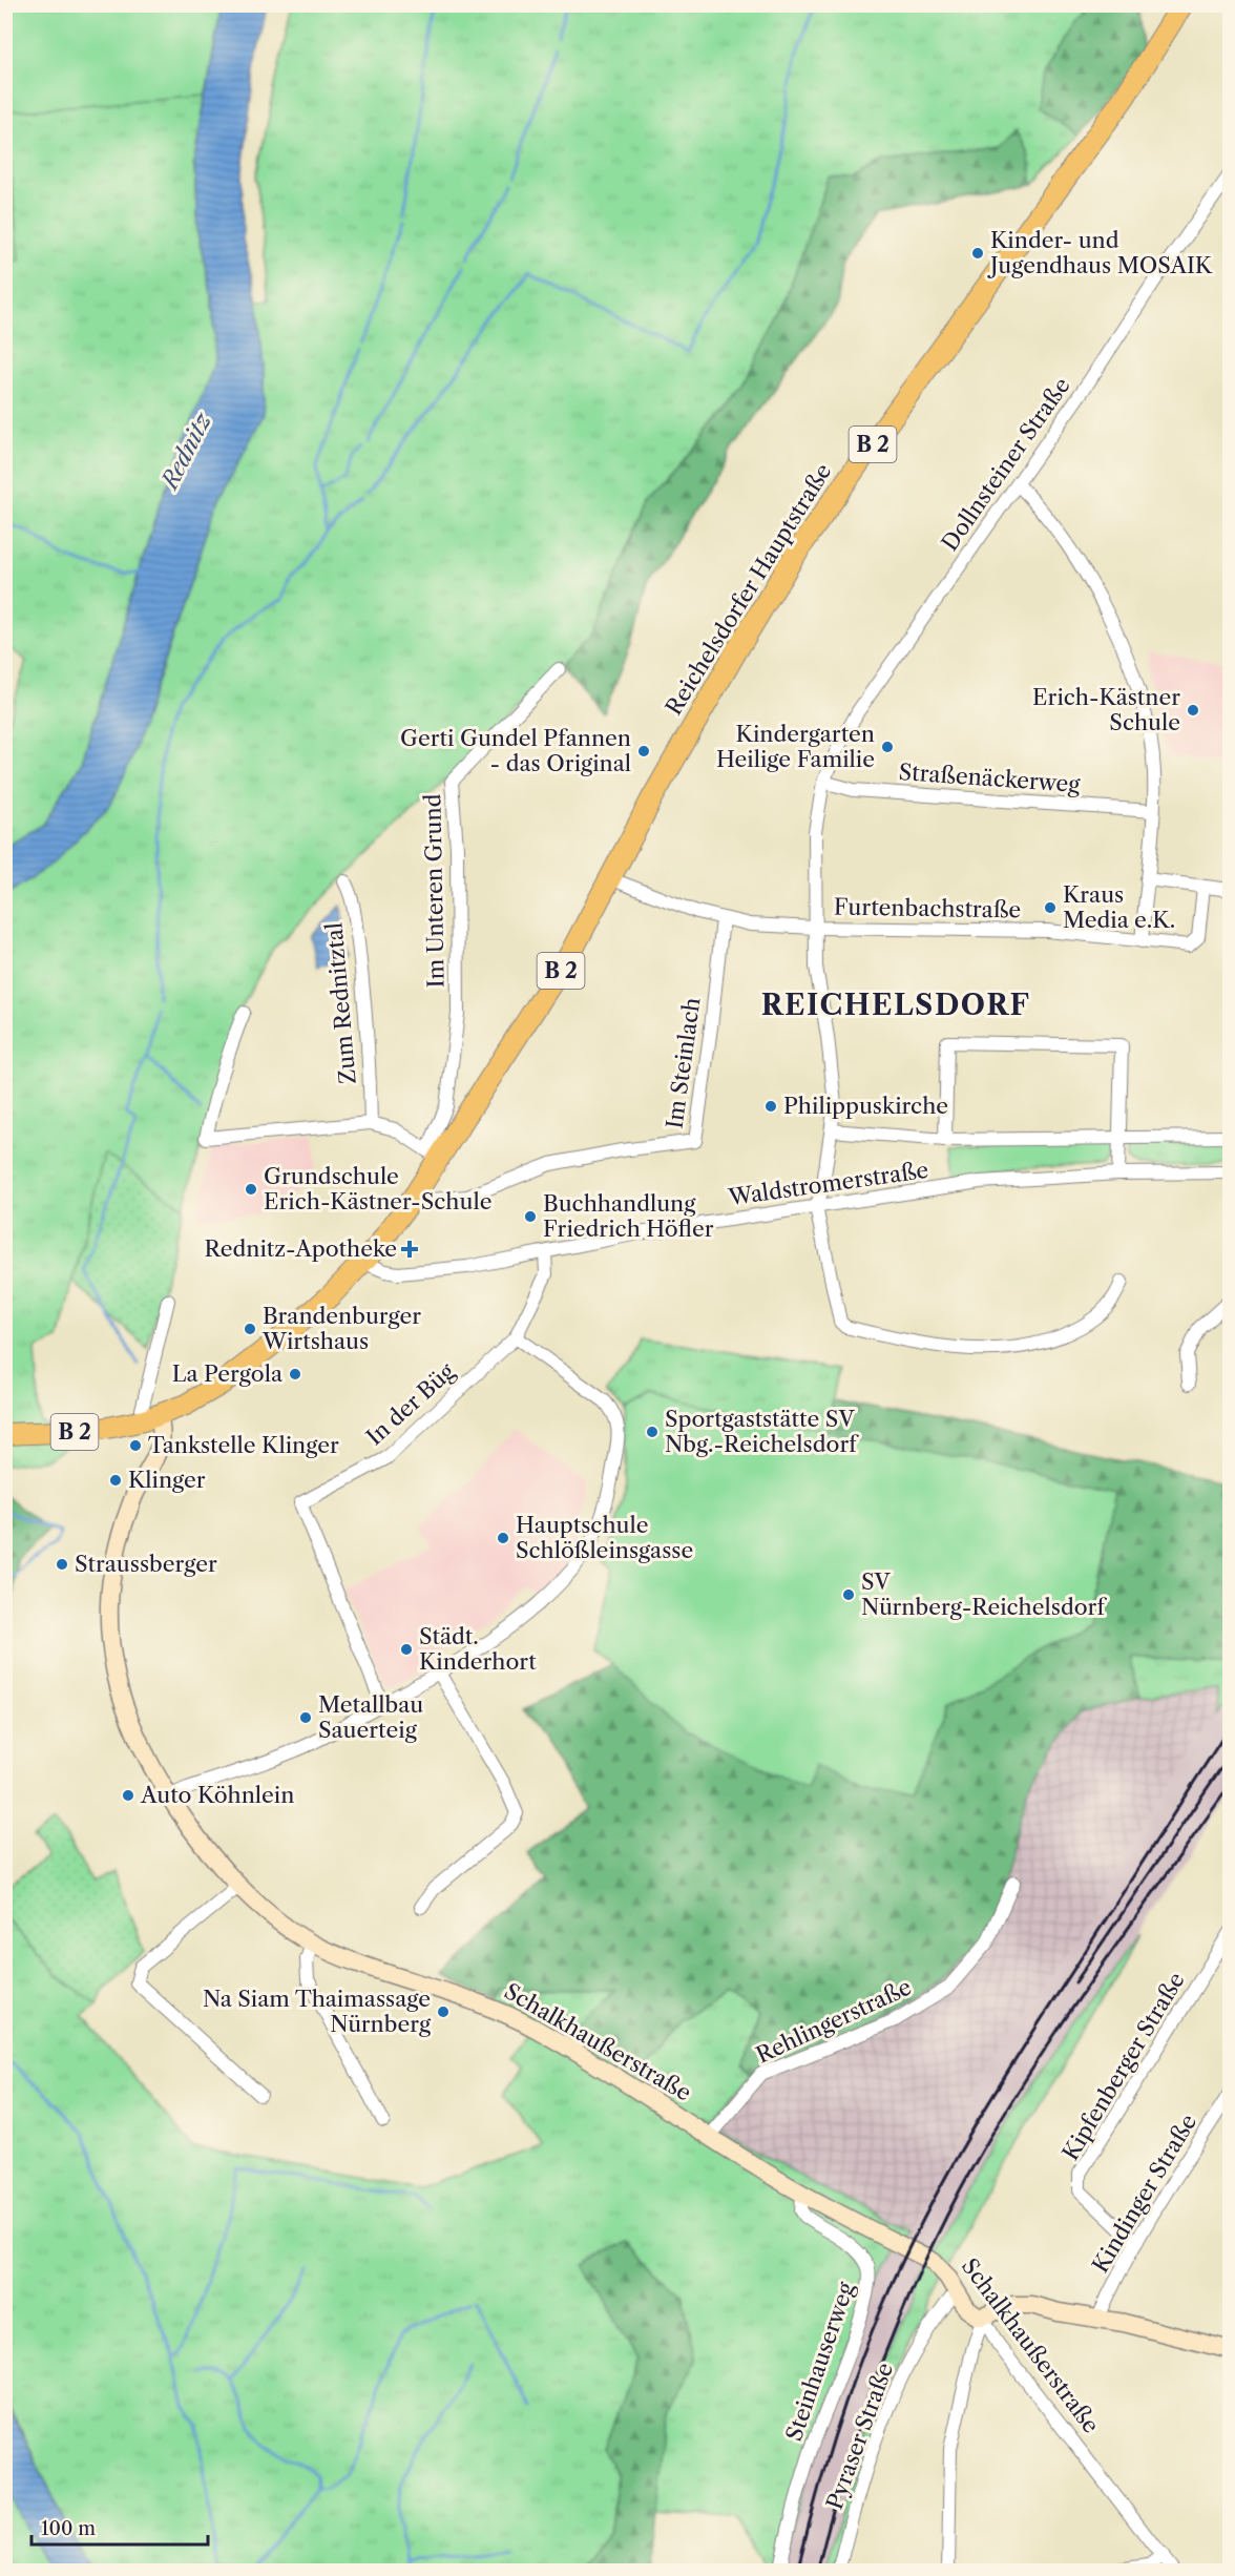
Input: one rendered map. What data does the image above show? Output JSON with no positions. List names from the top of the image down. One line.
{"streets":{"main road":["B 2","Reichelsdorfer Hauptstraße","Schalkhaußerstraße"],"street":["Dollnsteiner Straße","Straßenäckerweg","Im Unteren Grund","Furtenbachstraße","Zum Rednitztal","Im Steinlach","Waldstromerstraße","In der Büg","Rehlingerstraße","Kipfenberger Straße","Kindinger Straße","Steinhauserweg","Pyraser Straße"]},"crossings":[["Dollnsteiner Straße","Straßenäckerweg"],["Dollnsteiner Straße","Furtenbachstraße"],["Dollnsteiner Straße","Waldstromerstraße"],["Reichelsdorfer Hauptstraße","Im Unteren Grund"],["Reichelsdorfer Hauptstraße","Furtenbachstraße"],["Reichelsdorfer Hauptstraße","Im Steinlach"],["Reichelsdorfer Hauptstraße","Waldstromerstraße"],["Reichelsdorfer Hauptstraße","Schalkhaußerstraße"],["Furtenbachstraße","Im Steinlach"],["Waldstromerstraße","In der Büg"],["Rehlingerstraße","Schalkhaußerstraße"],["Schalkhaußerstraße","Steinhauserweg"],["Schalkhaußerstraße","Pyraser Straße"],["Kipfenberger Straße","Kindinger Straße"]],"districts":["REICHELSDORF"],"water":["Rednitz"],"places":{"other":["Kinder- und Jugendhaus MOSAIK","Erich-Kästner Schule","Kindergarten Heilige Familie","Gerti Gundel Pfannen - das Original","Kraus Media e.K.","Philippuskirche","Grundschule Erich-Kästner-Schule","Buchhandlung Friedrich Höfler","Brandenburger Wirtshaus","La Pergola","Sportgaststätte SV Nbg.-Reichelsdorf","Tankstelle Klinger","Klinger","Hauptschule Schlößleinsgasse","Straussberger","SV Nürnberg-Reichelsdorf","Städt. Kinderhort","Metallbau Sauerteig","Auto Köhnlein","Na Siam Thaimassage Nürnberg"],"health":["Rednitz-Apotheke"]},"scale_bar":"100 m"}
